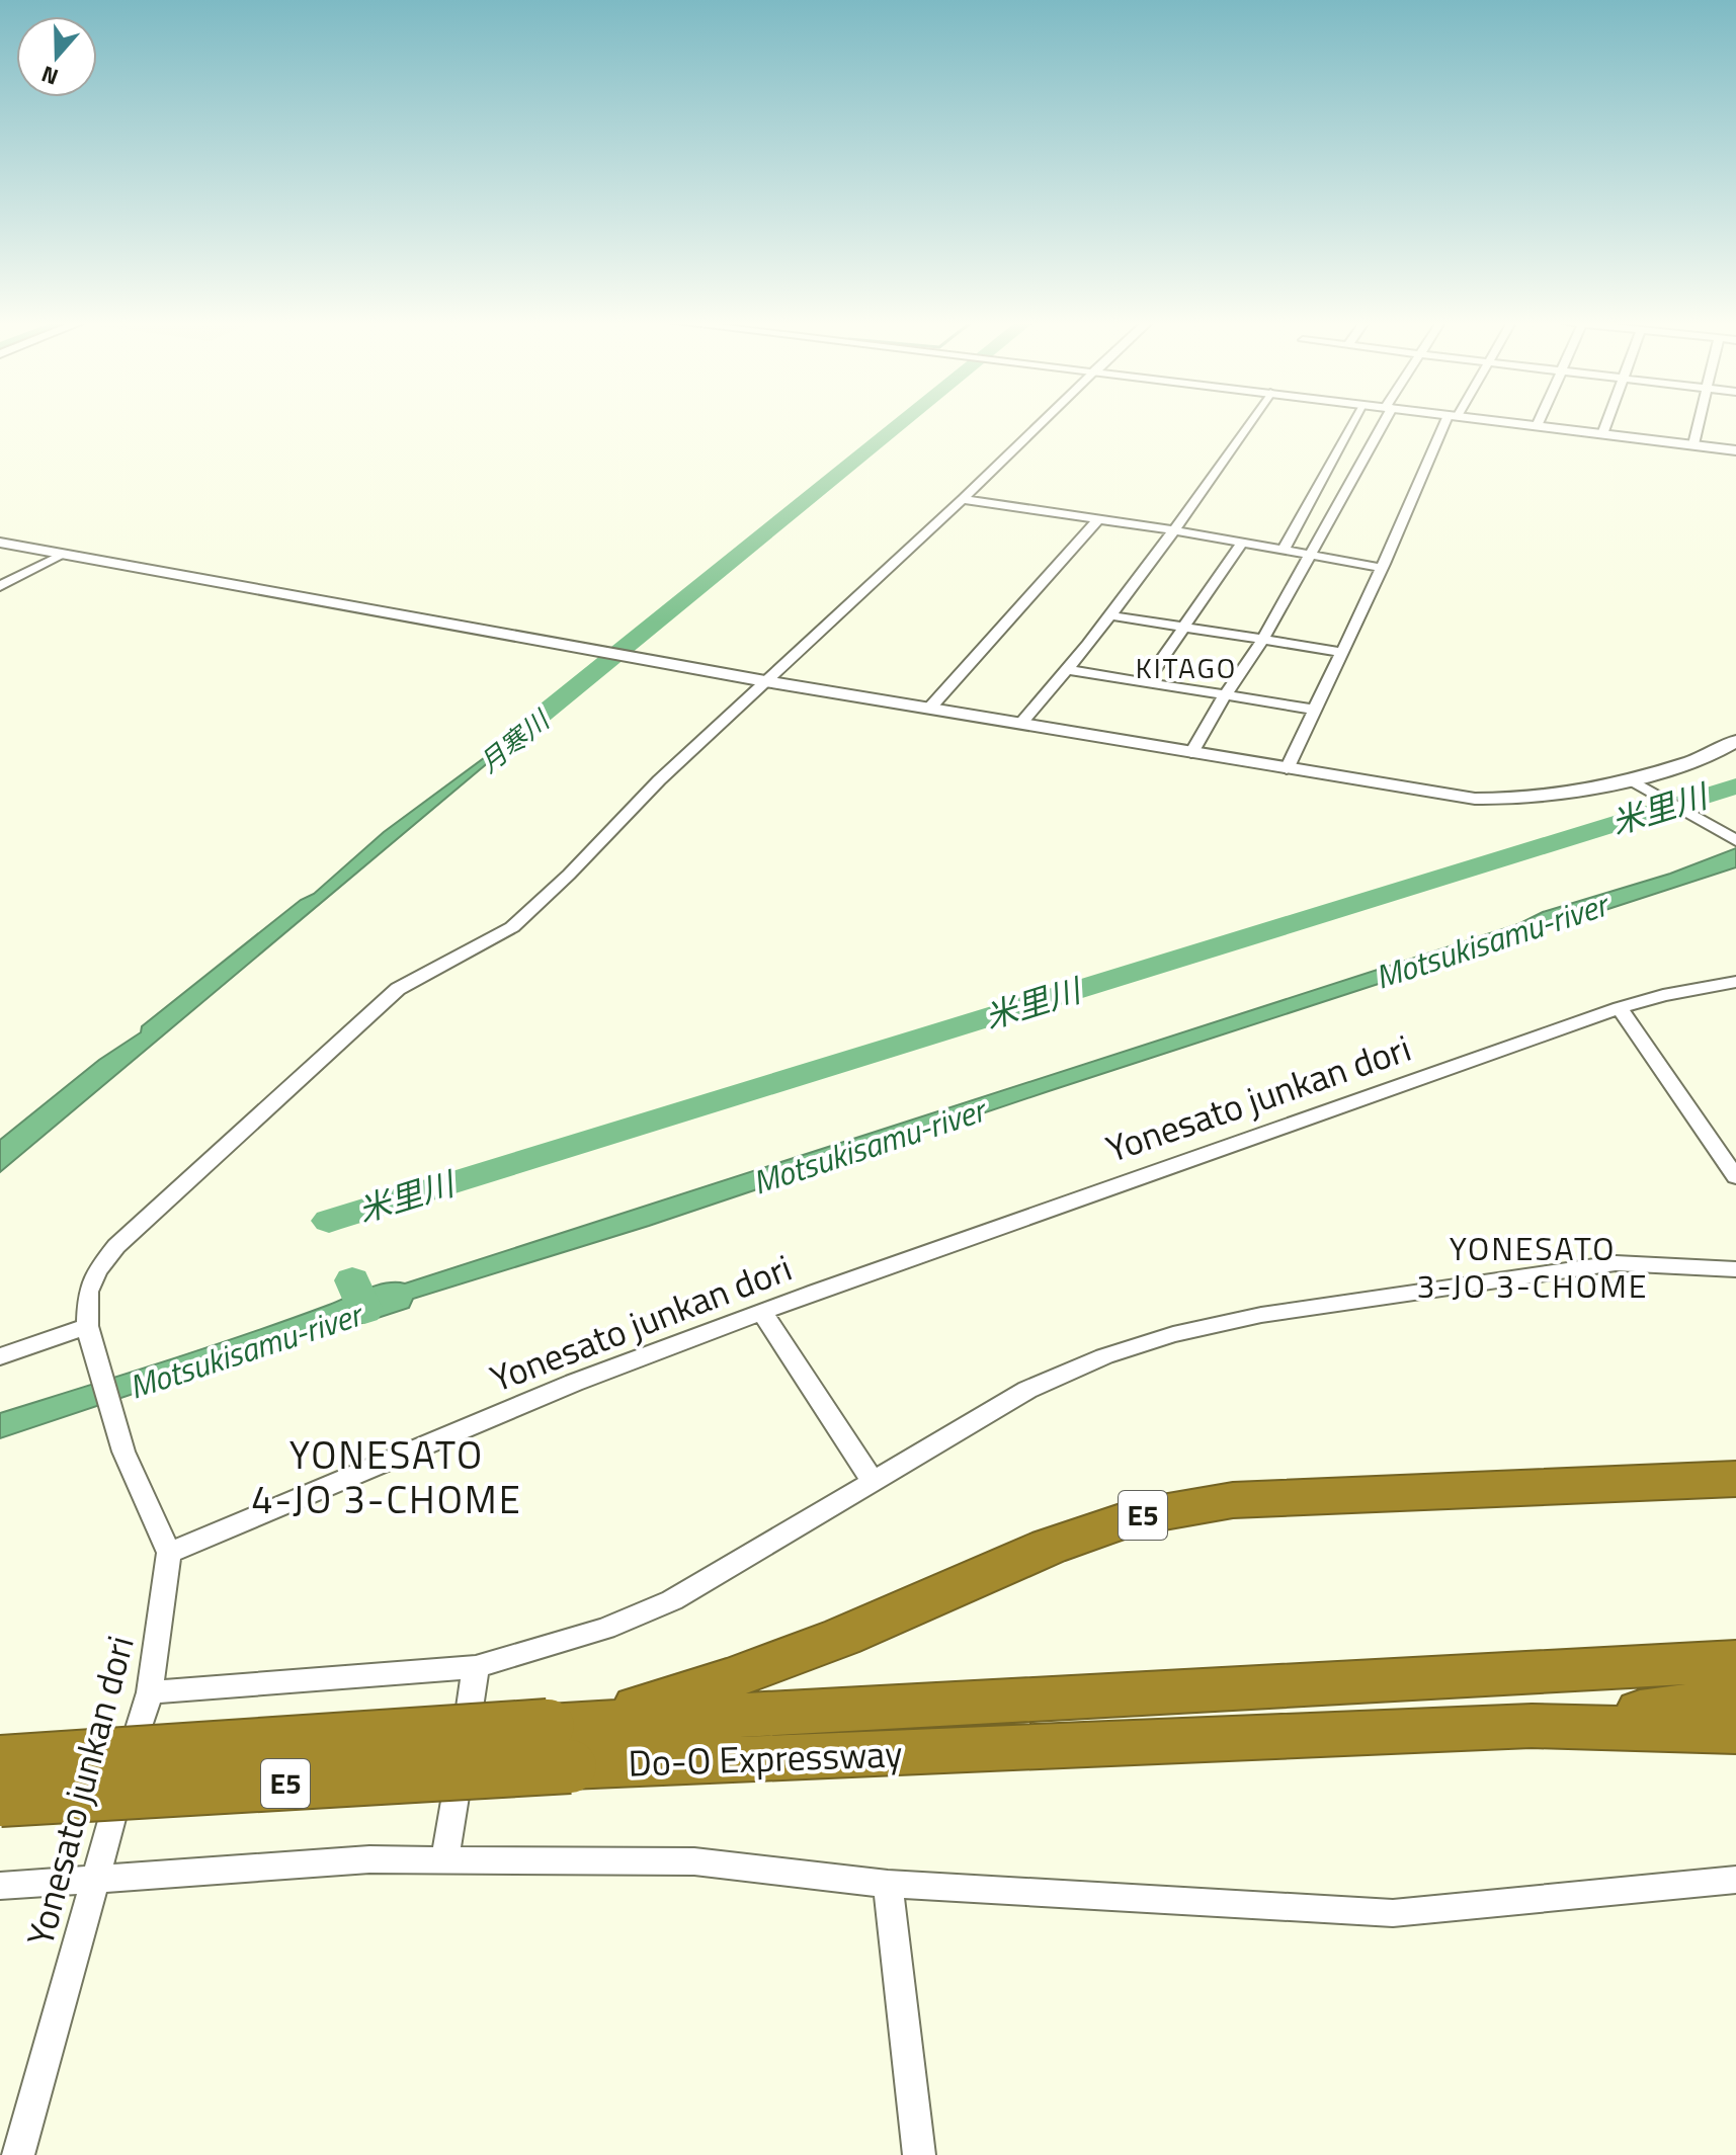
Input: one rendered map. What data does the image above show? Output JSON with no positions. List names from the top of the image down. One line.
{"streets":{"highway":["E5","Do-O Expressway"],"street":["Yonesato junkan dori"]},"crossings":[["E5","Do-O Expressway"]],"districts":["KITAGO","YONESATO 3-JO 3-CHOME","YONESATO 4-JO 3-CHOME"],"water":["月寒川","米里川","Motsukisamu-river"],"north":"bottom"}
